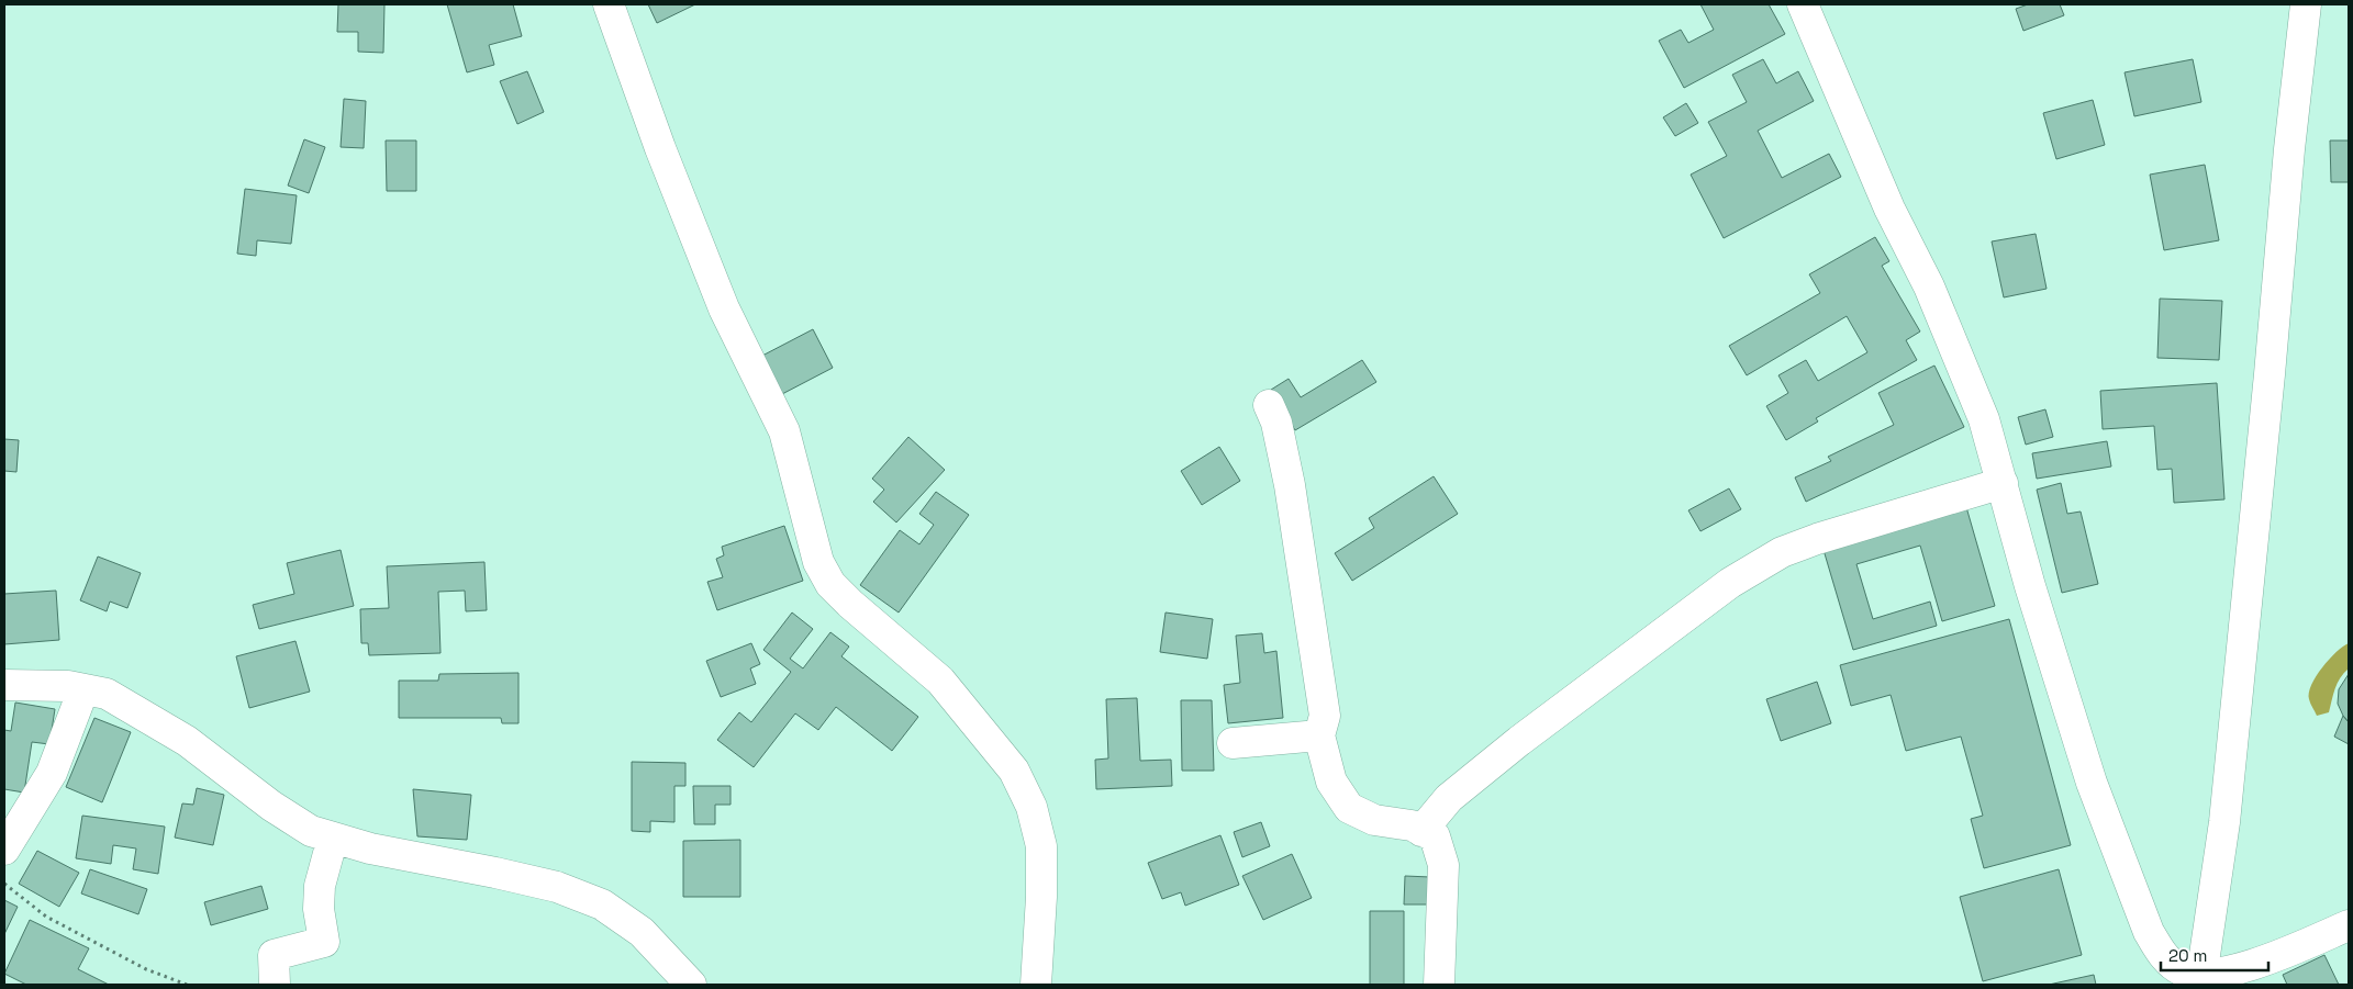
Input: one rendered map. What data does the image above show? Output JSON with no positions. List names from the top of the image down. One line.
{"scale_bar":"20 m"}
